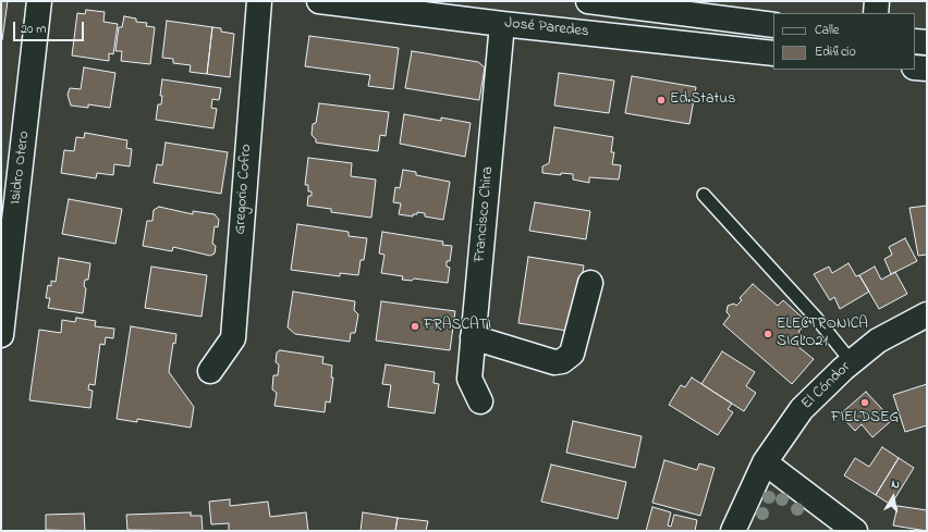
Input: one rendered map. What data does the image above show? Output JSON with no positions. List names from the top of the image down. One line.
{"streets":{"street":["José Paredes","Isidro Otero","Gregorio Cofro","Francisco Chira","El Cóndor"]},"crossings":[["José Paredes","Francisco Chira"]],"places":["Ed.Status","FRASCATI","ELECTRONICA SIGLO21","FIELDSEG"],"legend":["Calle","Edificio"],"scale_bar":"20 m","north":"top"}
